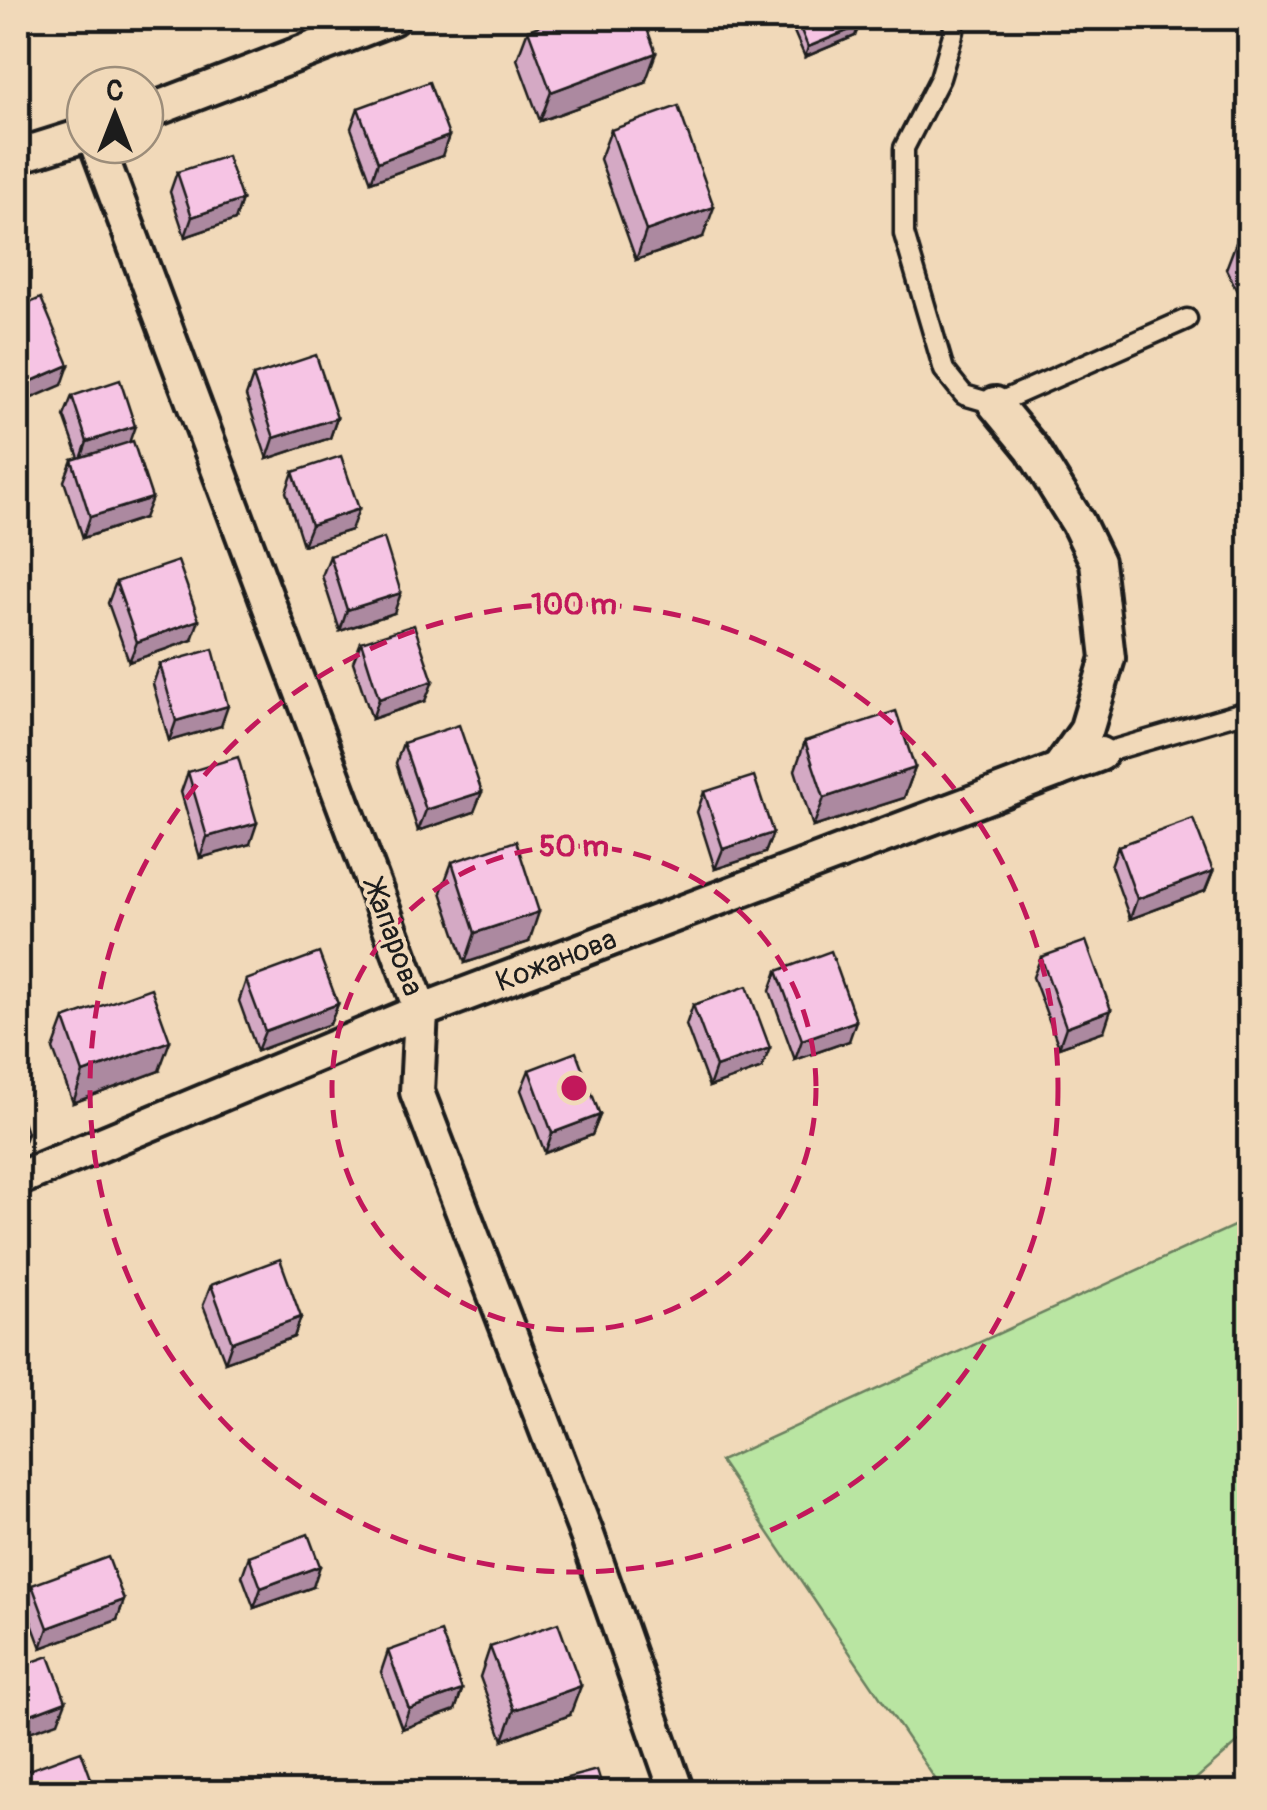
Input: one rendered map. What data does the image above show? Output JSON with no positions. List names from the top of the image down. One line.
{"streets":{"street":["Жапарова","Кожанова"]},"crossings":[["Жапарова","Кожанова"]],"north":"top","rings":["100 m","50 m"]}
